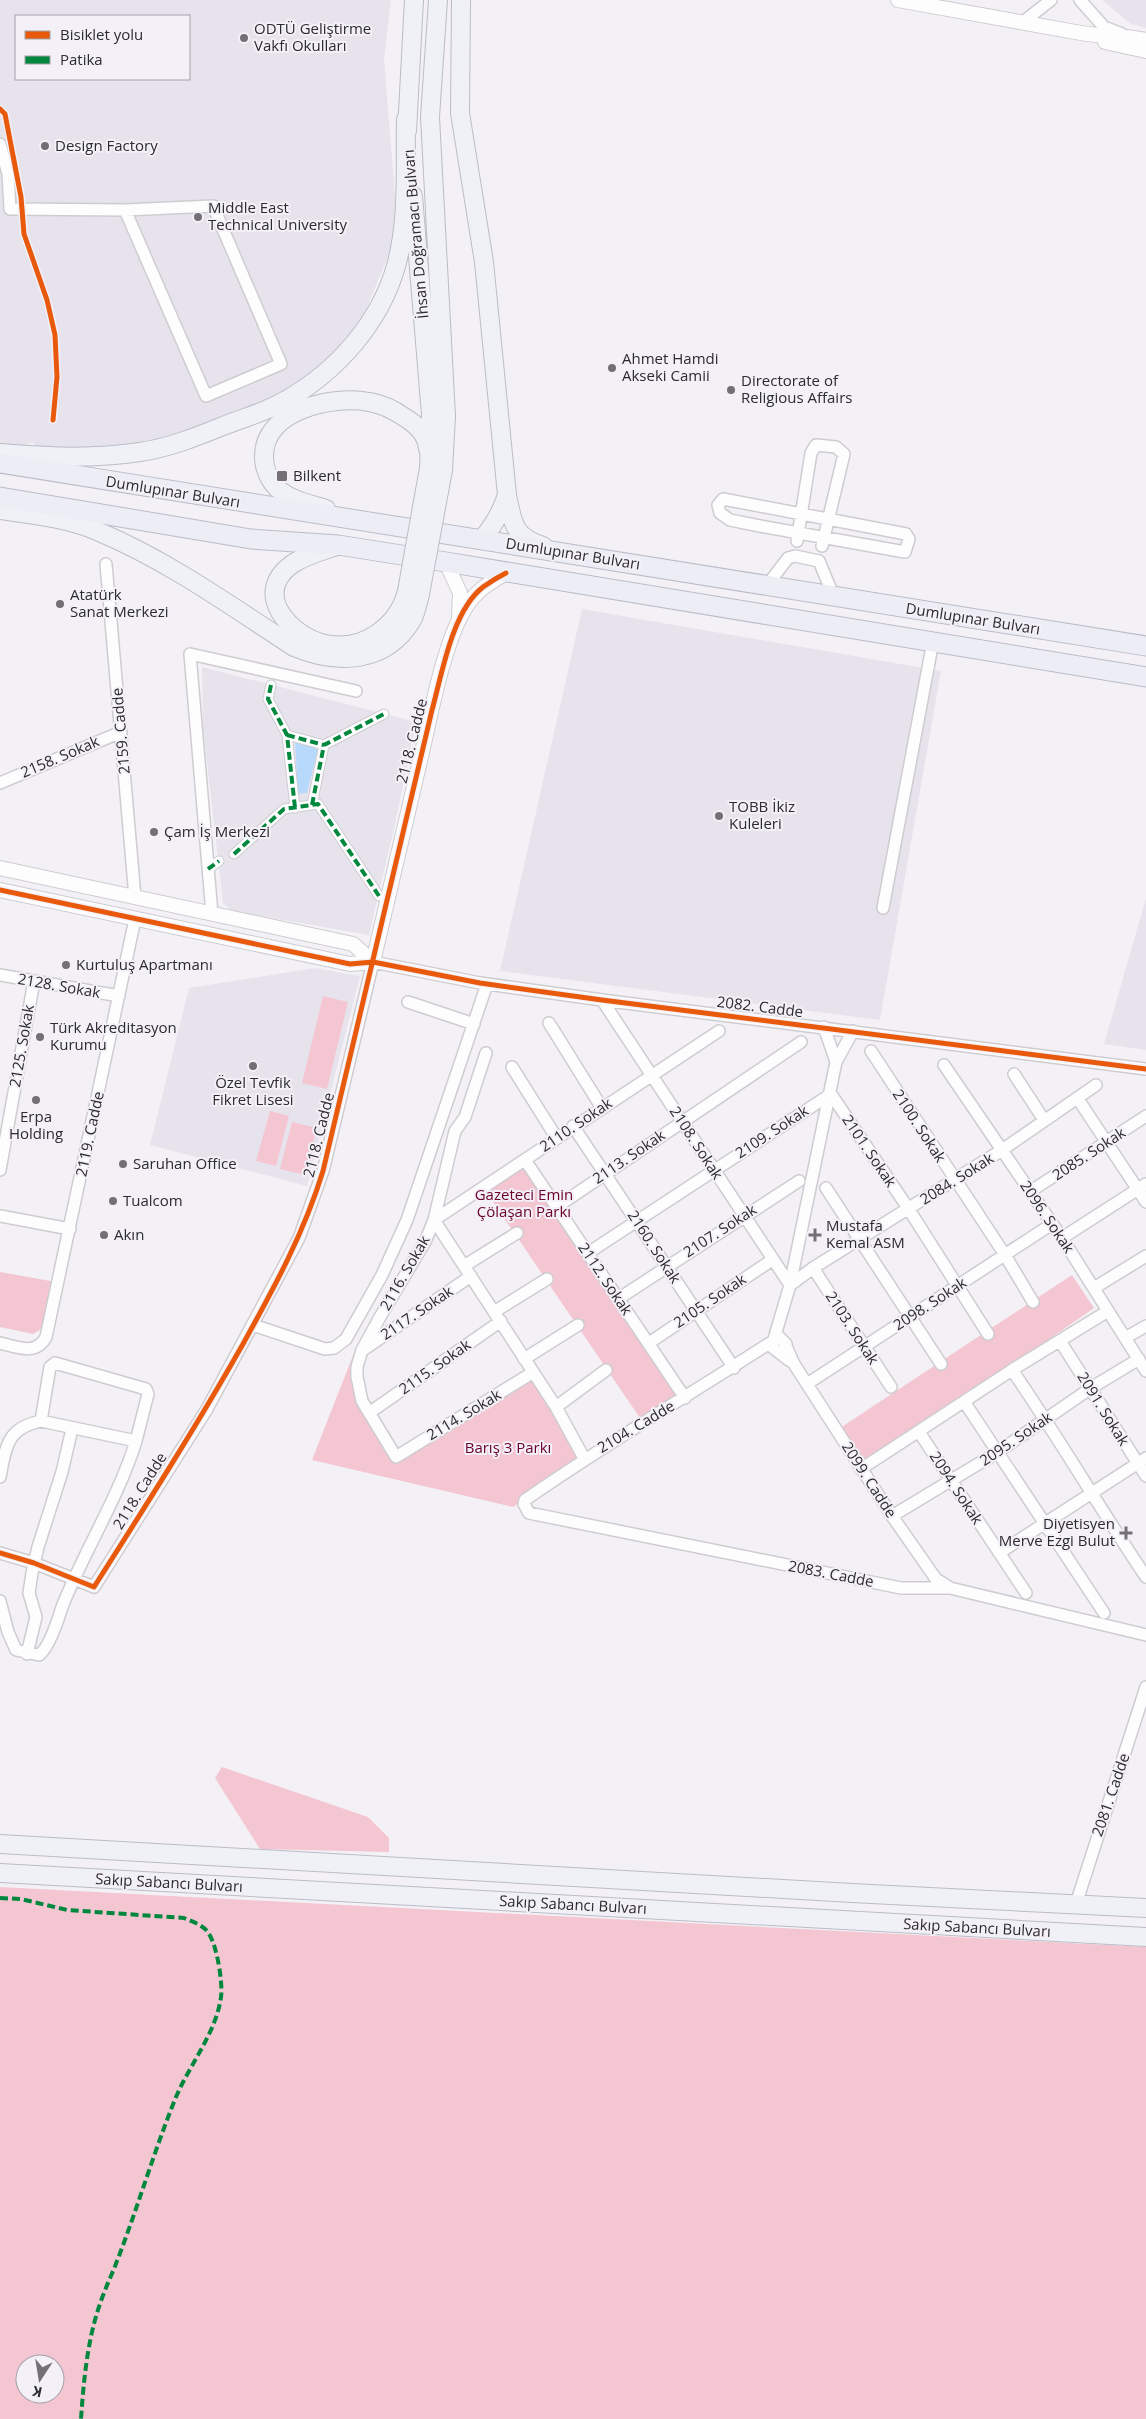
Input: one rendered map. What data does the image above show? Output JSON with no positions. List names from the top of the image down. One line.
{"streets":{"highway":["Dumlupınar Bulvarı"],"main road":["İhsan Doğramacı Bulvarı","Sakıp Sabancı Bulvarı"],"street":["2159. Cadde","2118. Cadde","2158. Sokak","2128. Sokak","2082. Cadde","2125. Sokak","2110. Sokak","2100. Sokak","2109. Sokak","2119. Cadde","2108. Sokak","2101. Sokak","2085. Sokak","2113. Sokak","2084. Sokak","2096. Sokak","2107. Sokak","2160. Sokak","2116. Sokak","2112. Sokak","2105. Sokak","2098. Sokak","2117. Sokak","2103. Sokak","2115. Sokak","2091. Sokak","2114. Sokak","2104. Cadde","2095. Sokak","2099. Cadde","2094. Sokak","2083. Cadde","2081. Cadde"]},"crossings":[["2159. Cadde","2158. Sokak"],["2118. Cadde","2082. Cadde"],["2128. Sokak","2125. Sokak"],["2128. Sokak","2119. Cadde"],["2082. Cadde","2108. Sokak"],["2110. Sokak","2108. Sokak"],["2110. Sokak","2160. Sokak"],["2110. Sokak","2116. Sokak"],["2110. Sokak","2112. Sokak"],["2100. Sokak","2084. Sokak"],["2100. Sokak","2098. Sokak"],["2109. Sokak","2108. Sokak"],["2109. Sokak","2101. Sokak"],["2109. Sokak","2160. Sokak"],["2109. Sokak","2112. Sokak"],["2108. Sokak","2113. Sokak"],["2108. Sokak","2084. Sokak"],["2108. Sokak","2107. Sokak"],["2108. Sokak","2105. Sokak"],["2101. Sokak","2084. Sokak"],["2101. Sokak","2098. Sokak"],["2085. Sokak","2096. Sokak"],["2113. Sokak","2160. Sokak"],["2113. Sokak","2112. Sokak"],["2084. Sokak","2096. Sokak"],["2084. Sokak","2103. Sokak"],["2096. Sokak","2098. Sokak"],["2096. Sokak","2095. Sokak"],["2107. Sokak","2160. Sokak"],["2107. Sokak","2112. Sokak"],["2160. Sokak","2105. Sokak"],["2160. Sokak","2104. Cadde"],["2116. Sokak","2117. Sokak"],["2116. Sokak","2115. Sokak"],["2116. Sokak","2114. Sokak"],["2112. Sokak","2105. Sokak"],["2112. Sokak","2104. Cadde"],["2098. Sokak","2103. Sokak"],["2098. Sokak","2099. Cadde"],["2091. Sokak","2095. Sokak"],["2104. Cadde","2099. Cadde"],["2104. Cadde","2083. Cadde"],["2095. Sokak","2099. Cadde"],["2095. Sokak","2094. Sokak"],["2099. Cadde","2083. Cadde"],["2081. Cadde","Sakıp Sabancı Bulvarı"]],"parks":["Gazeteci Emin Çölaşan Parkı","Barış 3 Parkı"],"places":{"other":["ODTÜ Geliştirme Vakfı Okulları","Design Factory","Middle East Technical University","Ahmet Hamdi Akseki Camii","Directorate of Religious Affairs","Atatürk Sanat Merkezi","TOBB İkiz Kuleleri","Çam İş Merkezi","Kurtuluş Apartmanı","Türk Akreditasyon Kurumu","Özel Tevfik Fikret Lisesi","Erpa Holding","Saruhan Office","Tualcom","Akın"],"transit":["Bilkent"],"health":["Mustafa Kemal ASM","Diyetisyen Merve Ezgi Bulut"]},"legend":["Bisiklet yolu","Patika"],"north":"bottom"}
